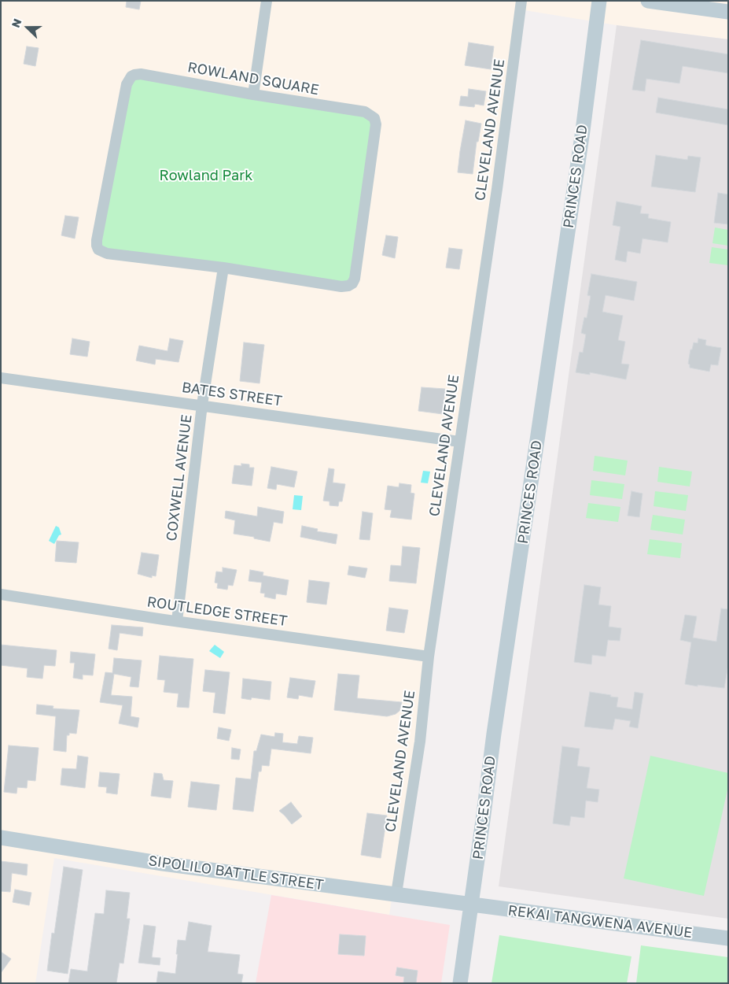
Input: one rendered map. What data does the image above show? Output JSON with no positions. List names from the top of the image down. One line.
{"streets":{"main road":["PRINCES ROAD","SIPOLILO BATTLE STREET","REKAI TANGWENA AVENUE"],"street":["ROWLAND SQUARE","CLEVELAND AVENUE","BATES STREET","COXWELL AVENUE","ROUTLEDGE STREET"]},"crossings":[["ROWLAND SQUARE","COXWELL AVENUE"],["CLEVELAND AVENUE","BATES STREET"],["CLEVELAND AVENUE","ROUTLEDGE STREET"],["CLEVELAND AVENUE","SIPOLILO BATTLE STREET"],["PRINCES ROAD","SIPOLILO BATTLE STREET"],["PRINCES ROAD","REKAI TANGWENA AVENUE"],["BATES STREET","COXWELL AVENUE"],["COXWELL AVENUE","ROUTLEDGE STREET"],["SIPOLILO BATTLE STREET","REKAI TANGWENA AVENUE"]],"parks":["Rowland Park"],"north":"left"}
